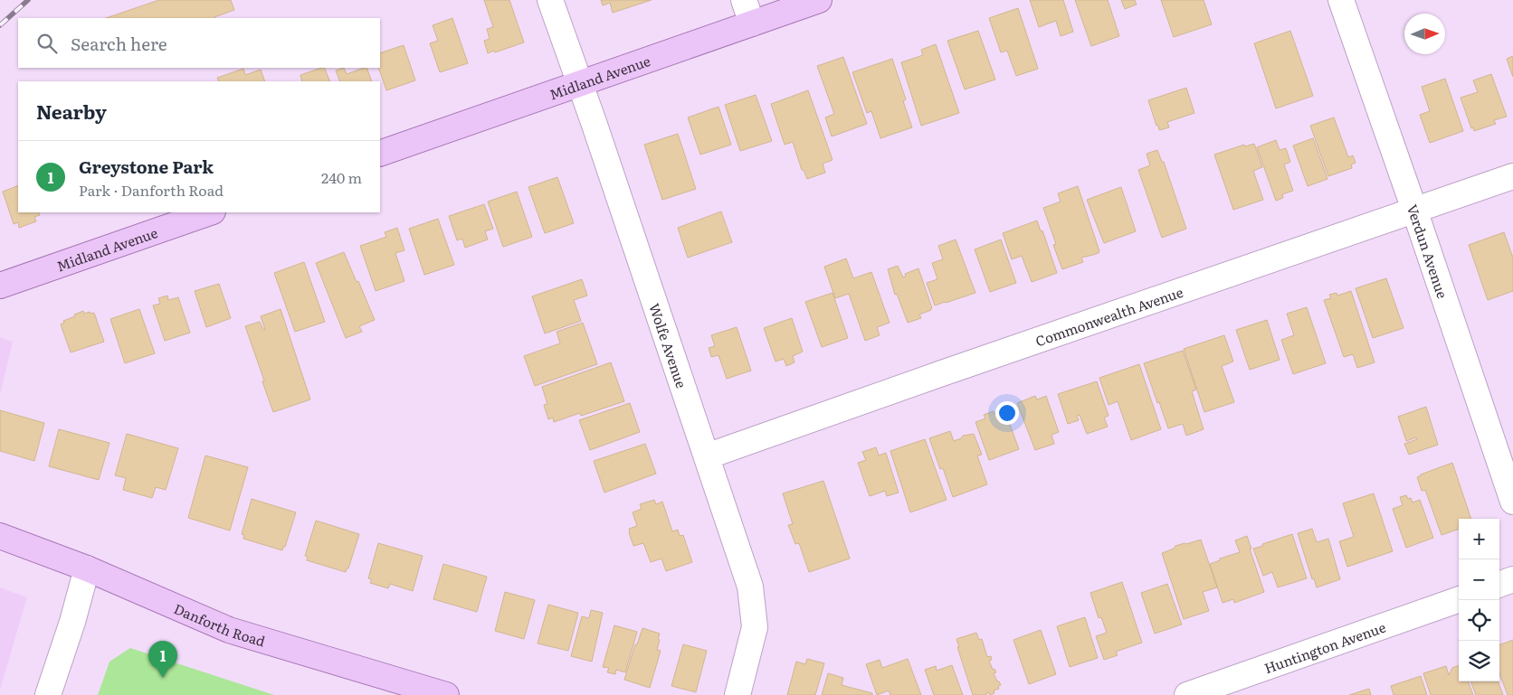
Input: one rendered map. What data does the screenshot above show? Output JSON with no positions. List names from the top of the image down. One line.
{"streets":{"main road":["Midland Avenue","Danforth Road"],"street":["Verdun Avenue","Commonwealth Avenue","Wolfe Avenue","Huntington Avenue"]},"crossings":[["Midland Avenue","Wolfe Avenue"],["Verdun Avenue","Commonwealth Avenue"],["Commonwealth Avenue","Wolfe Avenue"]],"north":"right","page":{"search":"Search here","heading":"Nearby","list":[{"mark":"1","name":"Greystone Park","note":"Park · Danforth Road","value":"240 m"}],"map_buttons":["+","−"],"pins":"1"}}
